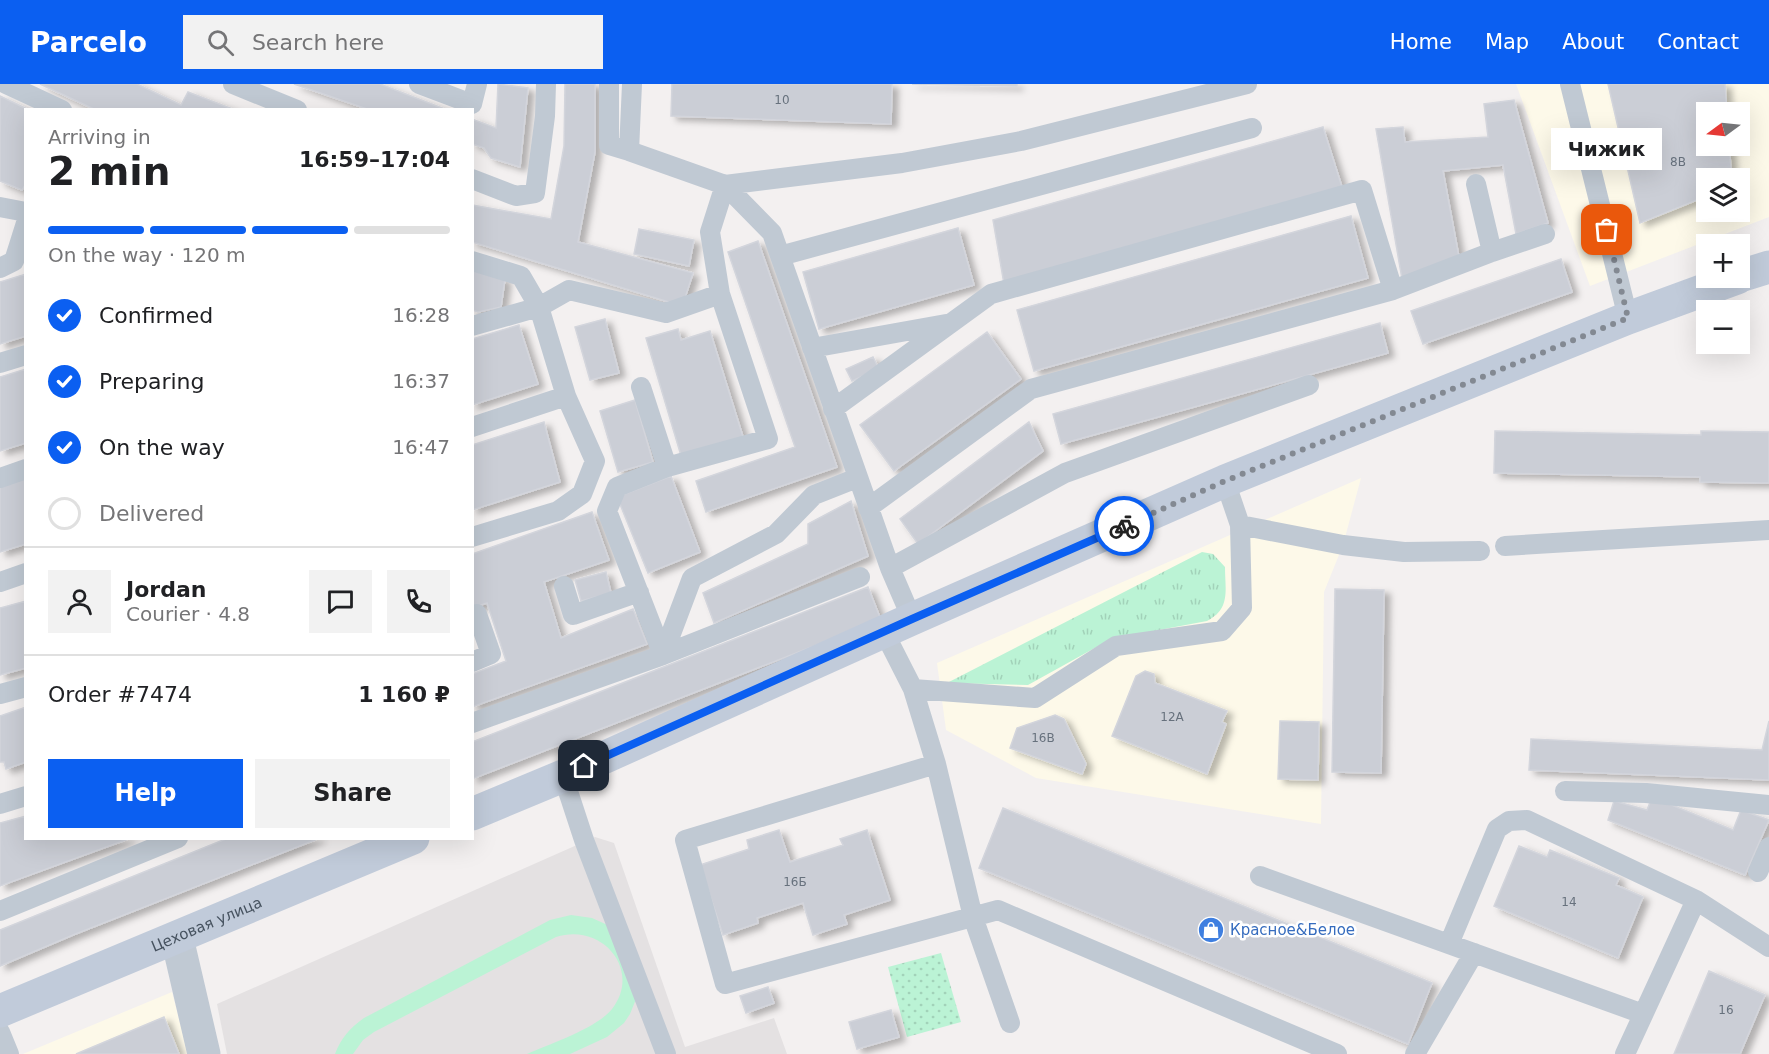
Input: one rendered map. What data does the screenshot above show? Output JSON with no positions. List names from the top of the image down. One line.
{"streets":{"main road":["Цеховая улица"]},"places":{"other":["Чижик"],"shop":["Красное&Белое"]},"house_numbers":["10","8В","12А","16В","16Б","14","16"],"north":"left","page":{"header":"Parcelo","search":"Search here","nav":["Home","Map","About","Contact"],"map_buttons":["+","−"],"heading":["2 min","Arriving in","16:59–17:04"],"panel":["Jordan","Courier · 4.8","Order #7474","1 160 ₽"],"bubble":"Чижик","bar":"On the way · 120 m","list":[["Confirmed","16:28"],["Preparing","16:37"],["On the way","16:47"],"Delivered"],"buttons":["Help","Share"]}}
